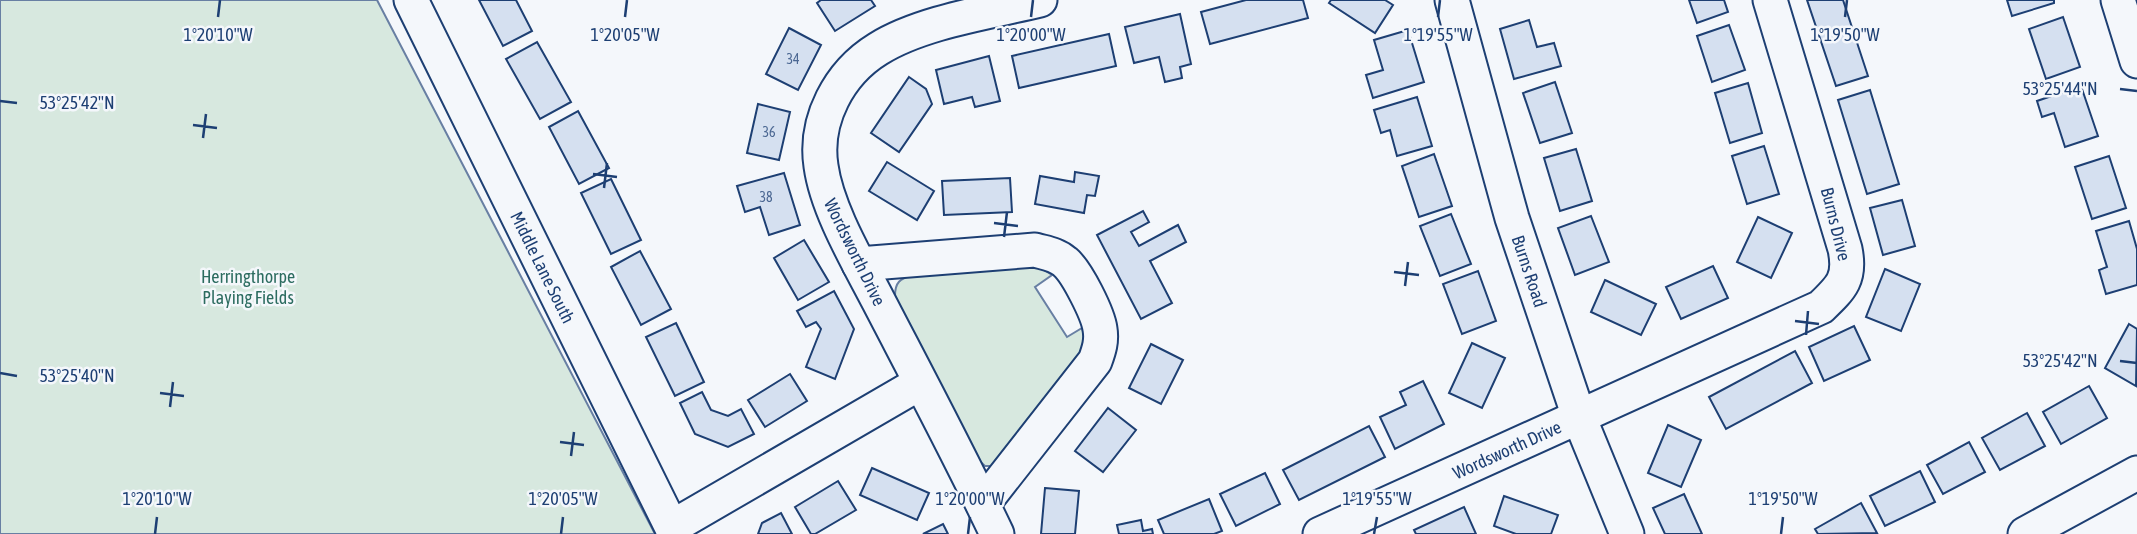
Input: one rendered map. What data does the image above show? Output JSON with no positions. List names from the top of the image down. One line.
{"streets":{"street":["Burns Drive","Wordsworth Drive","Middle Lane South","Burns Road"]},"crossings":[["Burns Drive","Wordsworth Drive"],["Burns Drive","Burns Road"],["Wordsworth Drive","Burns Road"]],"parks":["Herringthorpe Playing Fields"],"house_numbers":["34","36","38"],"coordinates":["1°20'10\"W","1°20'05\"W","1°20'00\"W","1°19'55\"W","1°19'50\"W","53°25'44\"N","53°25'42\"N","53°25'40\"N"]}
